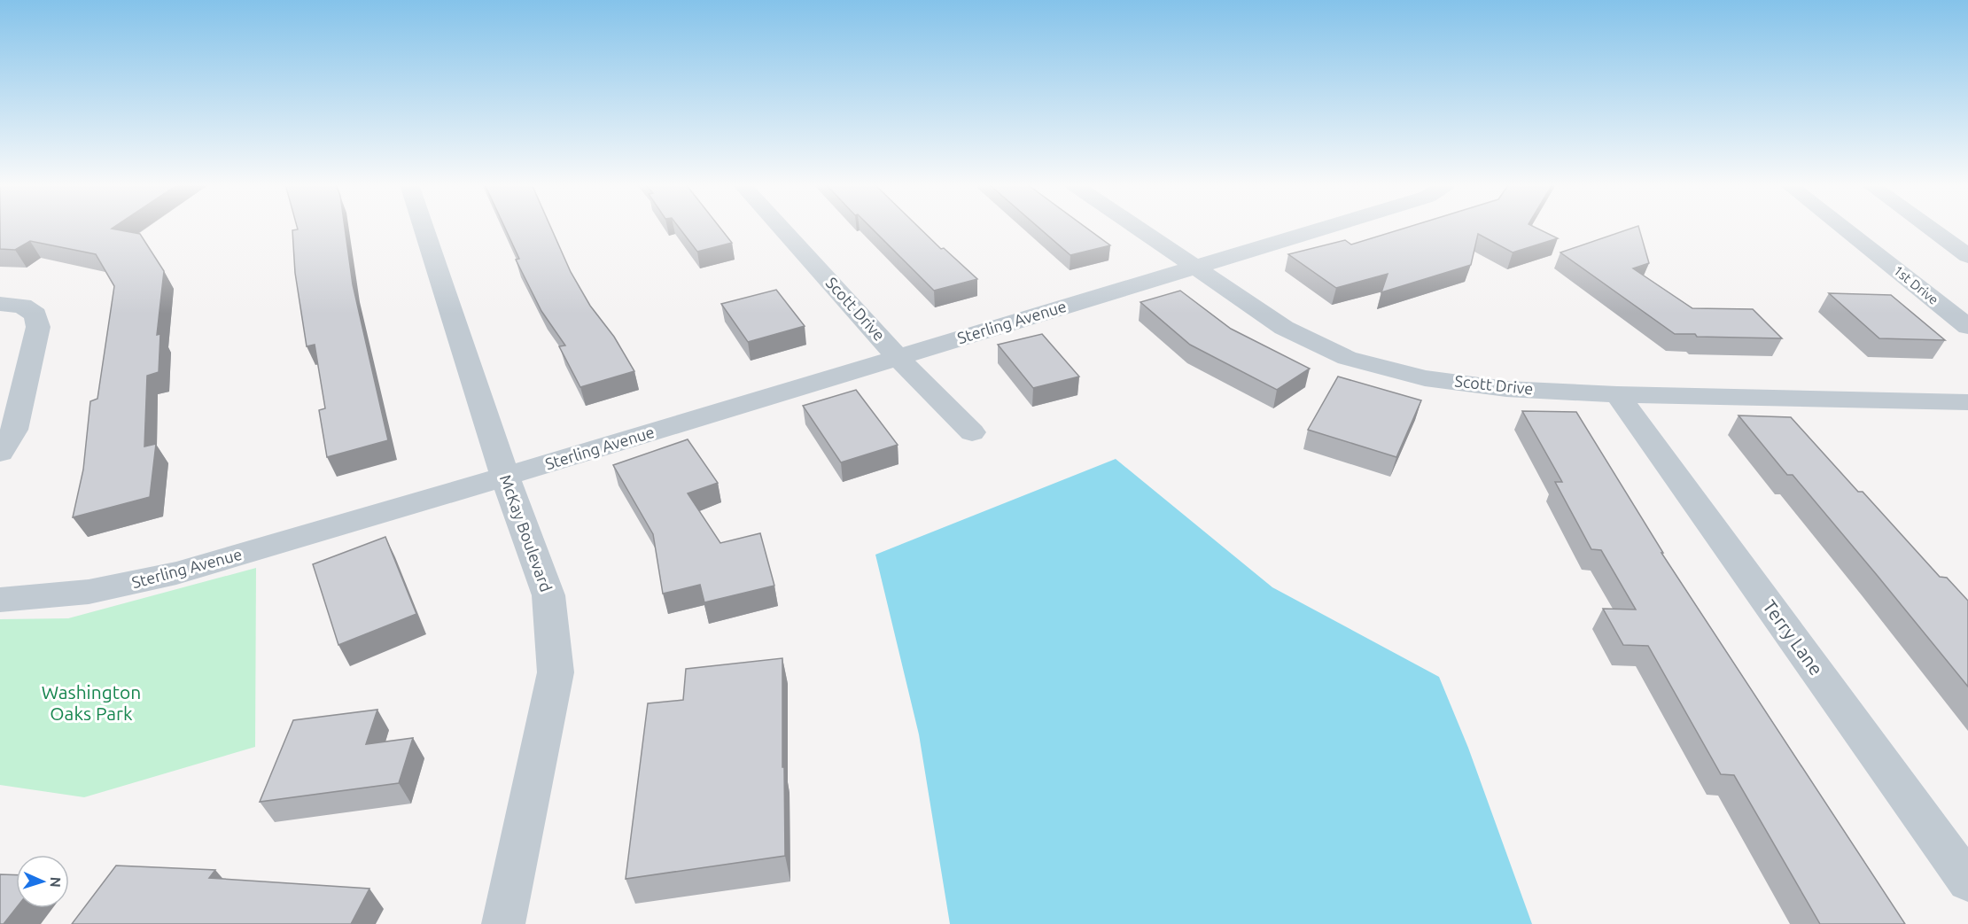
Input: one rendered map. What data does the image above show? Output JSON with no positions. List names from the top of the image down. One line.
{"streets":{"street":["1st Drive","Scott Drive","Sterling Avenue","McKay Boulevard","Terry Lane"]},"crossings":[["Scott Drive","Sterling Avenue"],["Scott Drive","Terry Lane"],["Sterling Avenue","McKay Boulevard"]],"parks":["Washington Oaks Park"],"north":"right"}
